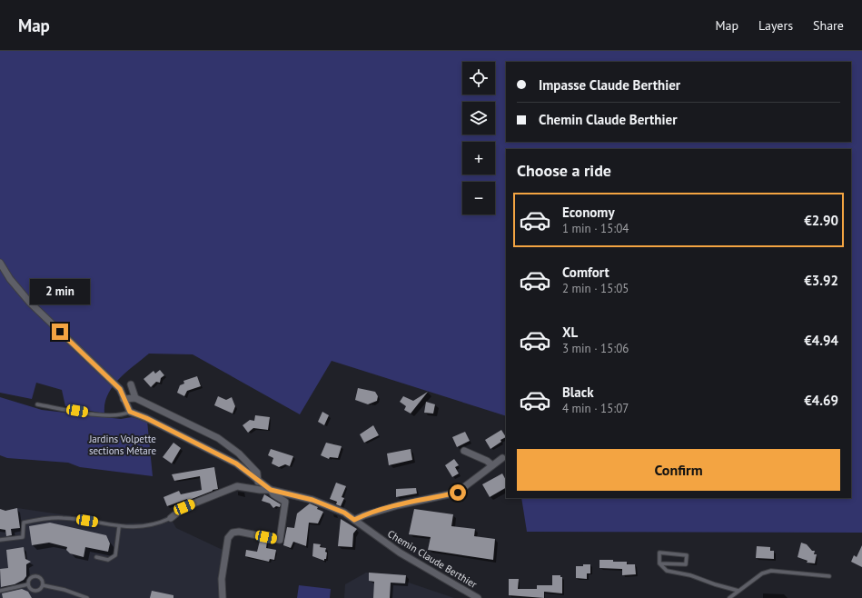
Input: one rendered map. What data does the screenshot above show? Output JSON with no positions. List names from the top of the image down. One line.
{"streets":{"street":["Chemin Claude Berthier"]},"parks":["Jardins Volpette sections Métare"],"page":{"header":"Map","nav":["Map","Layers","Share"],"map_buttons":["+","−"],"banner":["Impasse Claude Berthier","Chemin Claude Berthier"],"heading":"Choose a ride","list":[{"name":"Economy","note":"1 min · 15:04","value":"€2.90"},{"name":"Comfort","note":"2 min · 15:05","value":"€3.92"},{"name":"XL","note":"3 min · 15:06","value":"€4.94"},{"name":"Black","note":"4 min · 15:07","value":"€4.69"}],"bubble":"2 min","buttons":"Confirm"}}
